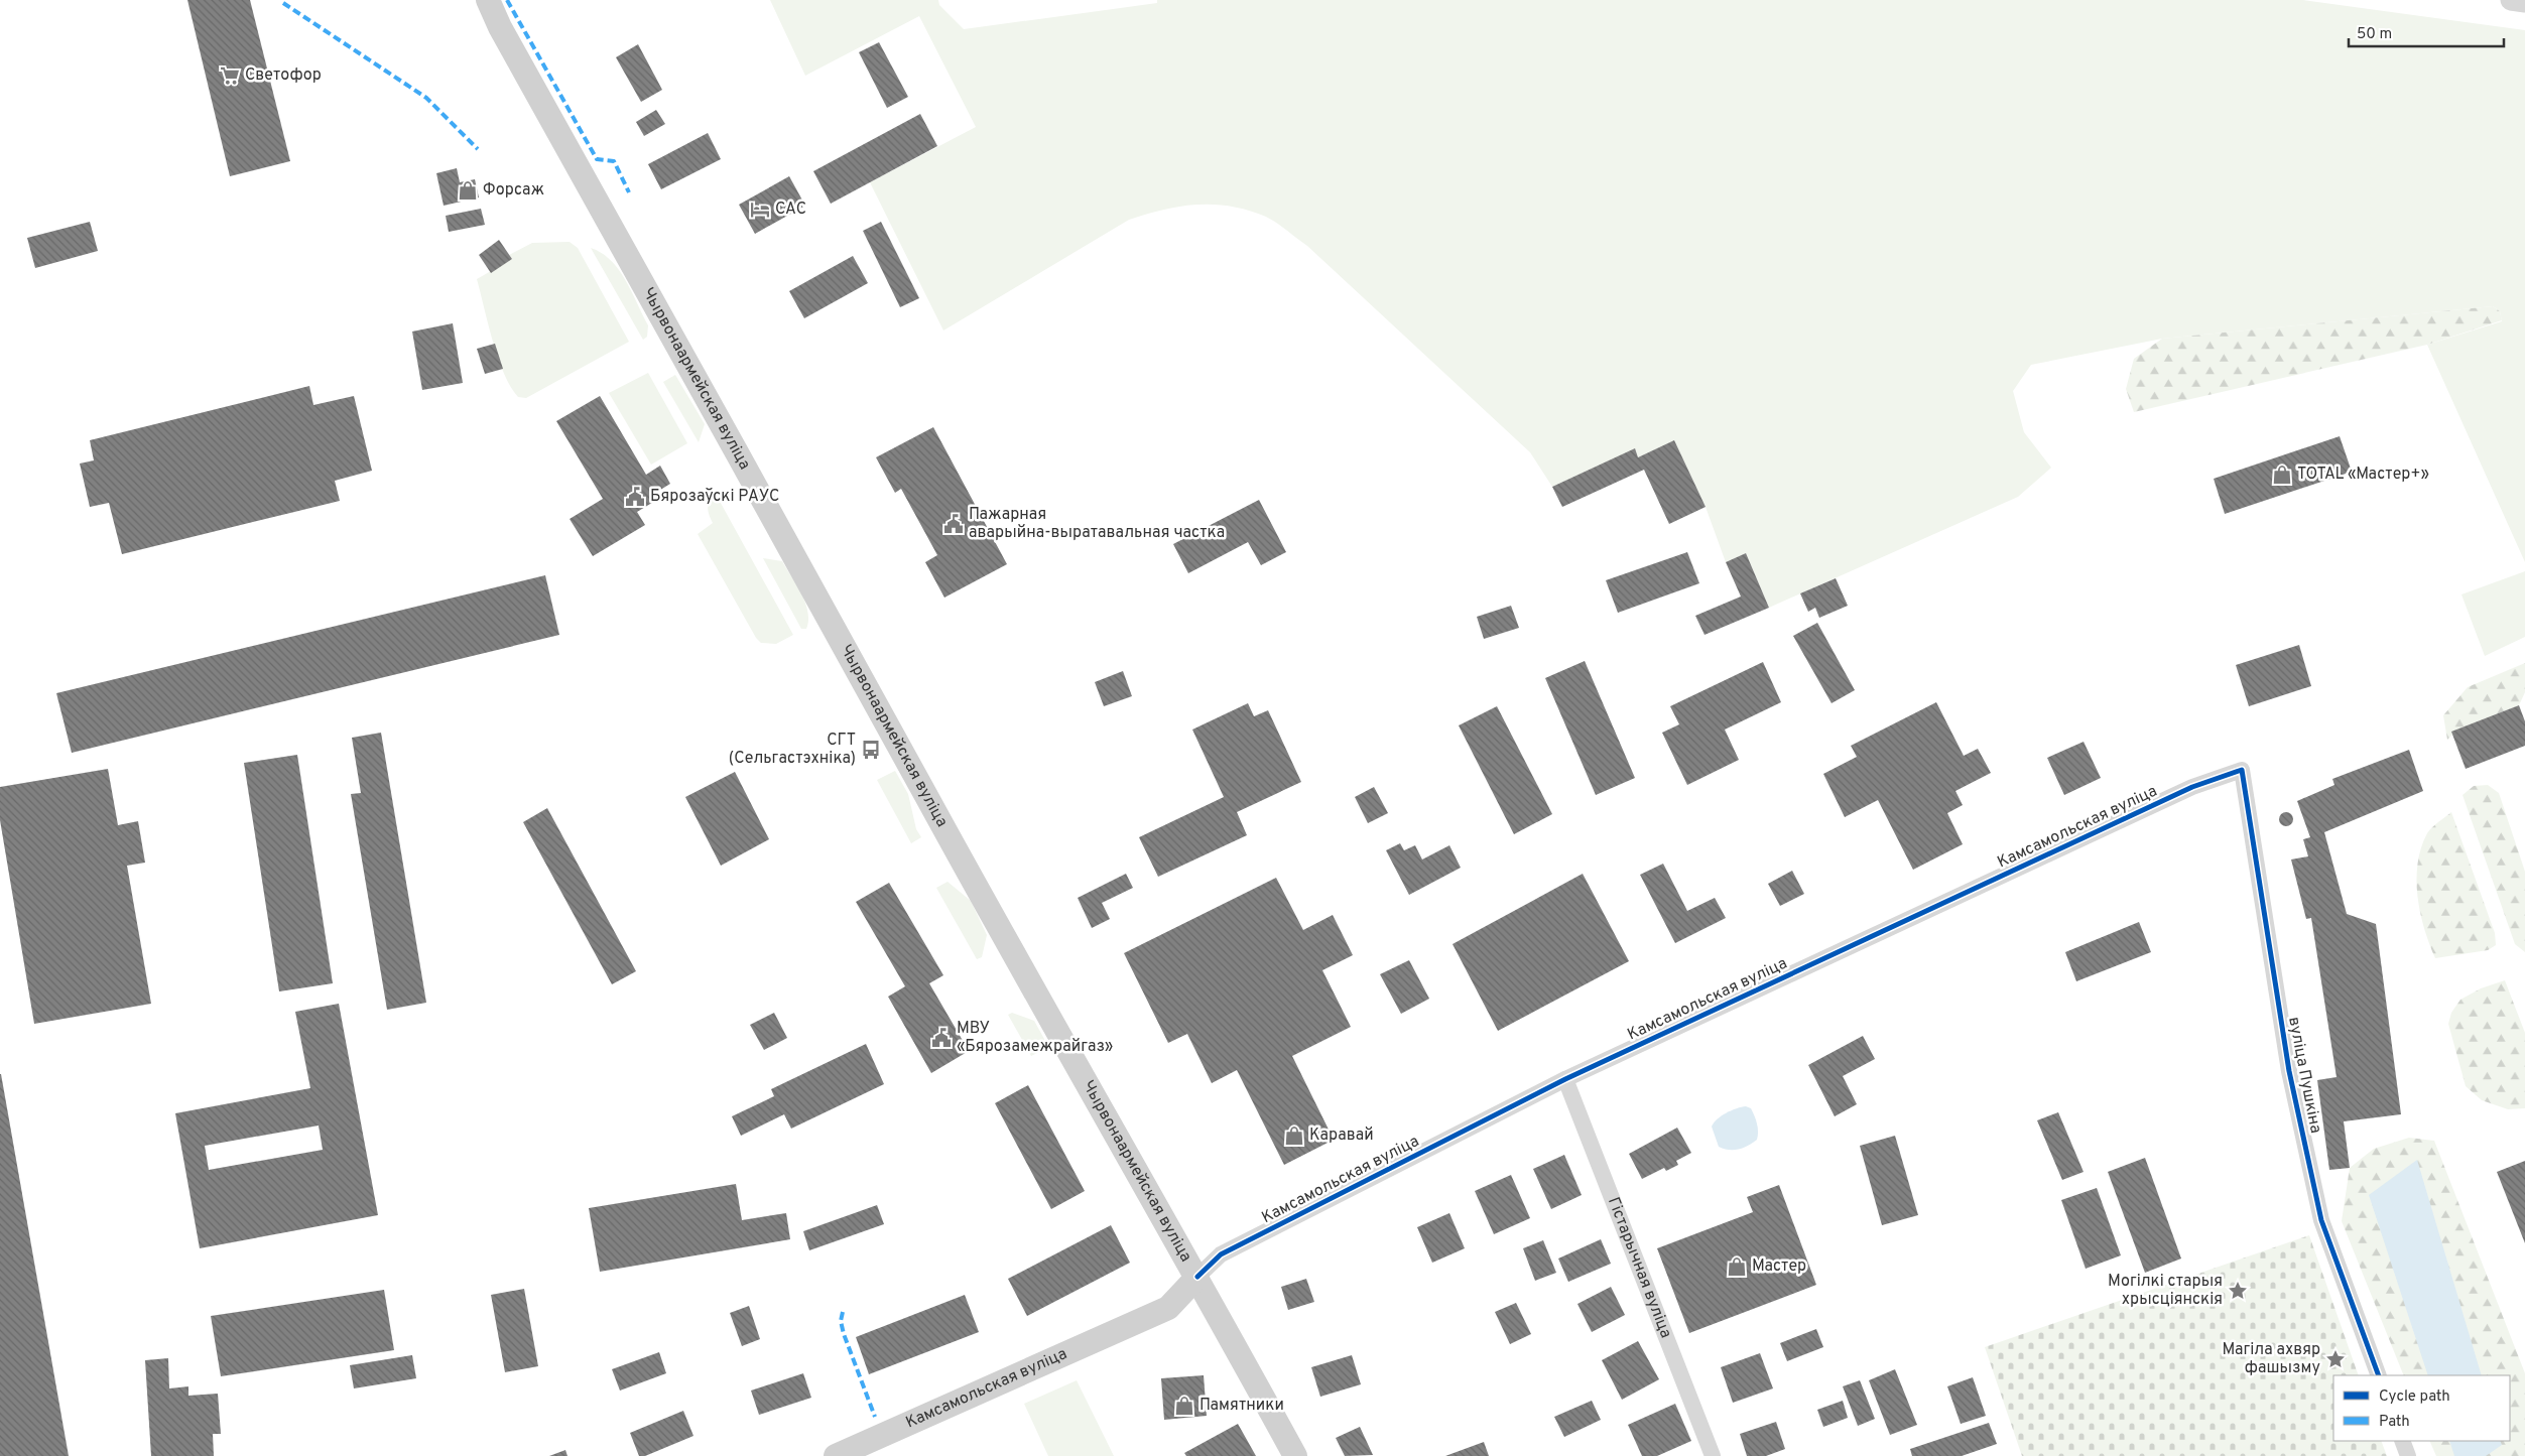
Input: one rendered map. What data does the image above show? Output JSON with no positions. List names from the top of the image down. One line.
{"streets":{"main road":["Чырвонаармейская вуліца","Камсамольская вуліца"],"street":["вуліца Пушкіна","Гістарычная вуліца"]},"crossings":[["Чырвонаармейская вуліца","Камсамольская вуліца"],["Камсамольская вуліца","вуліца Пушкіна"],["Камсамольская вуліца","Гістарычная вуліца"]],"places":{"supermarket":["Светофор"],"shop":["Форсаж","TOTAL «Мастер+»","Каравай","Мастер","Памятники"],"hotel":["САС"],"public building":["Бярозаўскі РАУС","Пажарная аварыйна-выратавальная частка","МВУ «Бярозамежрайгаз»"],"bus stop":["СГТ (Сельгастэхніка)"],"place":["Могілкі старыя хрысціянскія","Магіла ахвяр фашызму"]},"legend":["Cycle path","Path"],"scale_bar":"50 m"}
